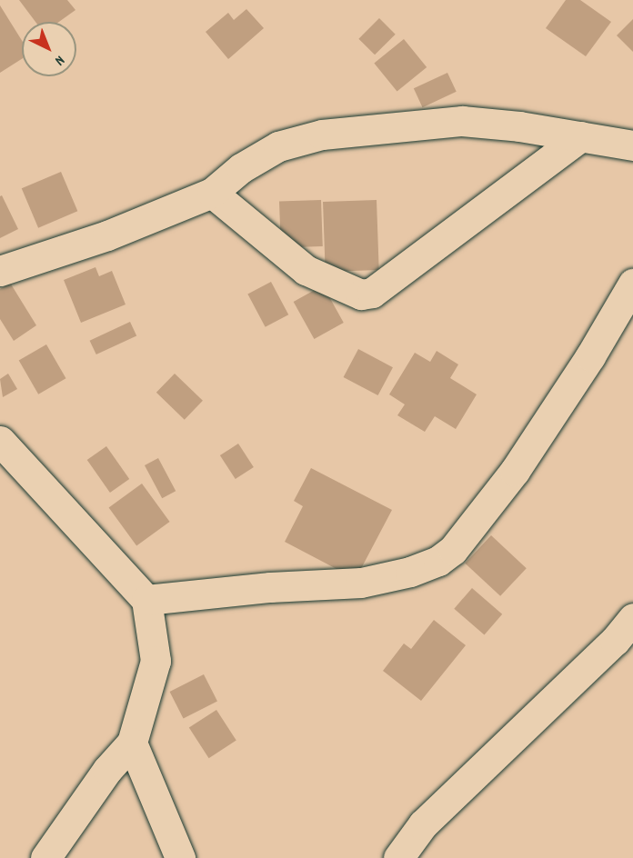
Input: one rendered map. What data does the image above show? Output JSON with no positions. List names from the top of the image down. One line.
{"north":"bottom right"}
